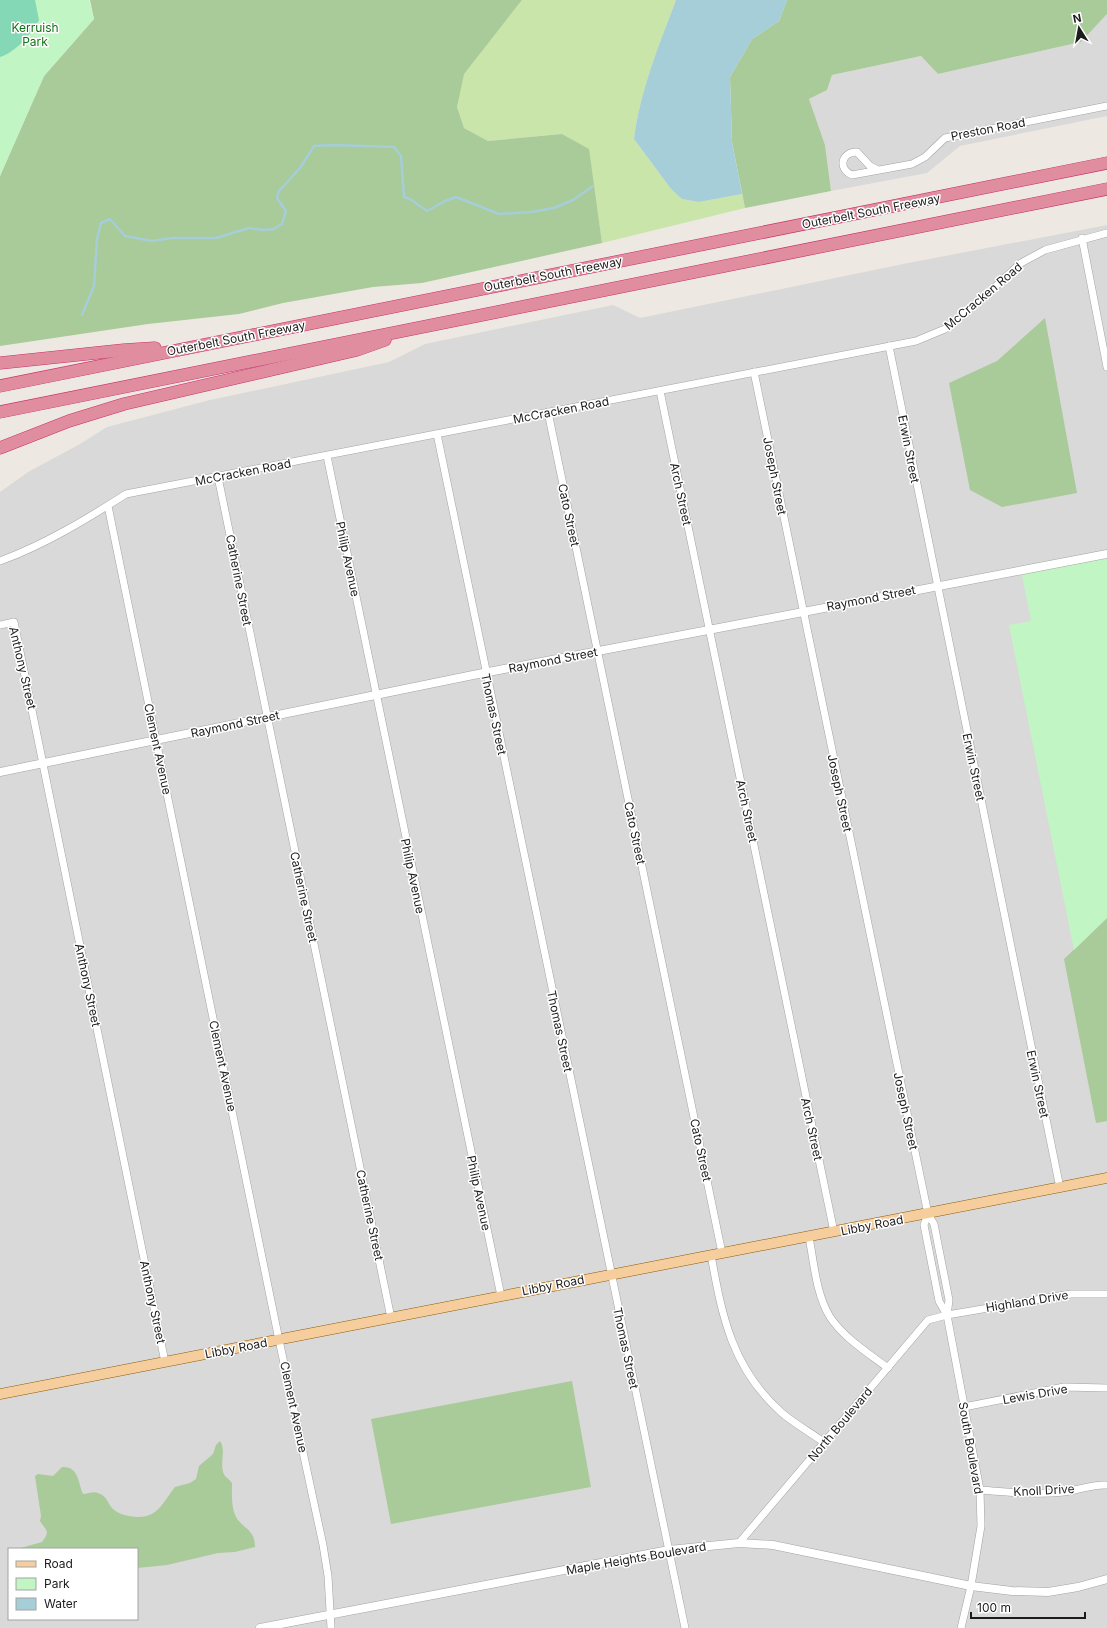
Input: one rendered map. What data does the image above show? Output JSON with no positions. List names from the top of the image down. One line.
{"streets":{"highway":["Outerbelt South Freeway"],"main road":["Libby Road"],"street":["Preston Road","McCracken Road","Erwin Street","Joseph Street","Arch Street","Cato Street","Philip Avenue","Catherine Street","Raymond Street","Anthony Street","Thomas Street","Clement Avenue","Highland Drive","Lewis Drive","North Boulevard","South Boulevard","Knoll Drive","Maple Heights Boulevard"]},"crossings":[["McCracken Road","Erwin Street"],["McCracken Road","Joseph Street"],["McCracken Road","Arch Street"],["McCracken Road","Cato Street"],["McCracken Road","Philip Avenue"],["McCracken Road","Catherine Street"],["McCracken Road","Thomas Street"],["McCracken Road","Clement Avenue"],["Erwin Street","Raymond Street"],["Erwin Street","Libby Road"],["Joseph Street","Raymond Street"],["Joseph Street","Libby Road"],["Joseph Street","South Boulevard"],["Arch Street","Raymond Street"],["Arch Street","Libby Road"],["Cato Street","Raymond Street"],["Cato Street","Libby Road"],["Philip Avenue","Raymond Street"],["Philip Avenue","Libby Road"],["Catherine Street","Raymond Street"],["Catherine Street","Libby Road"],["Raymond Street","Anthony Street"],["Raymond Street","Thomas Street"],["Raymond Street","Clement Avenue"],["Anthony Street","Libby Road"],["Thomas Street","Libby Road"],["Thomas Street","Maple Heights Boulevard"],["Clement Avenue","Libby Road"],["Clement Avenue","Maple Heights Boulevard"],["Libby Road","South Boulevard"],["Highland Drive","North Boulevard"],["Highland Drive","South Boulevard"],["Lewis Drive","South Boulevard"],["North Boulevard","South Boulevard"],["North Boulevard","Maple Heights Boulevard"],["South Boulevard","Knoll Drive"],["South Boulevard","Maple Heights Boulevard"]],"parks":["Kerruish Park"],"legend":["Road","Park","Water"],"scale_bar":"100 m","north":"top"}
